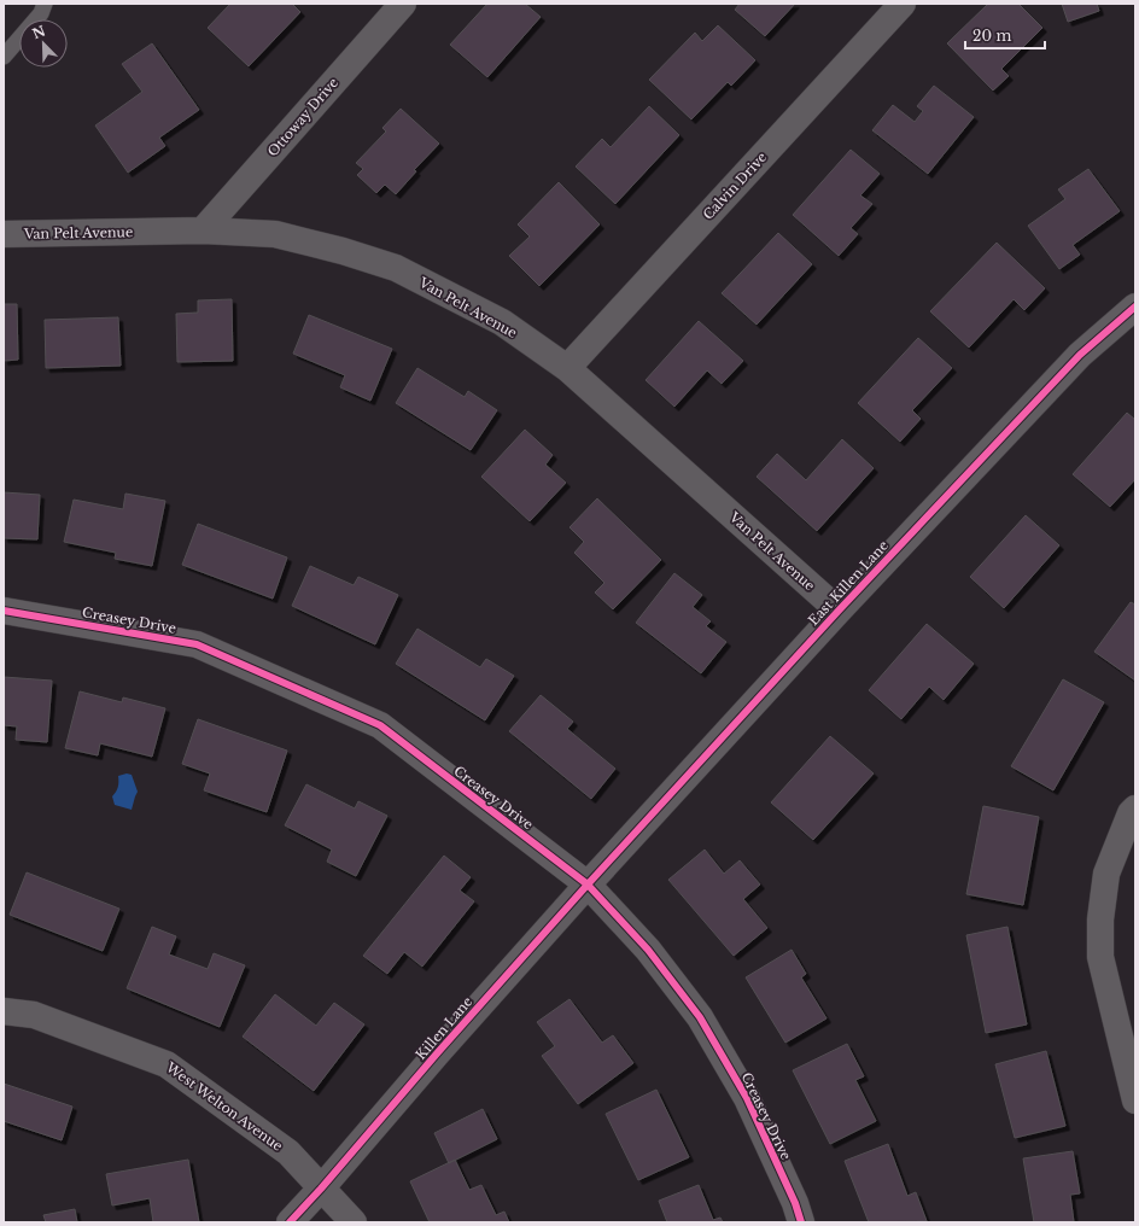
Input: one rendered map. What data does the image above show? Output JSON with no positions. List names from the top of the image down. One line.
{"streets":{"street":["Ottoway Drive","Calvin Drive","Van Pelt Avenue","East Killen Lane","Creasey Drive","Killen Lane","West Welton Avenue"]},"crossings":[["Ottoway Drive","Van Pelt Avenue"],["Calvin Drive","Van Pelt Avenue"],["Van Pelt Avenue","East Killen Lane"],["East Killen Lane","Creasey Drive"],["East Killen Lane","Killen Lane"],["Creasey Drive","Killen Lane"],["Killen Lane","West Welton Avenue"]],"scale_bar":"20 m","north":"top left"}
